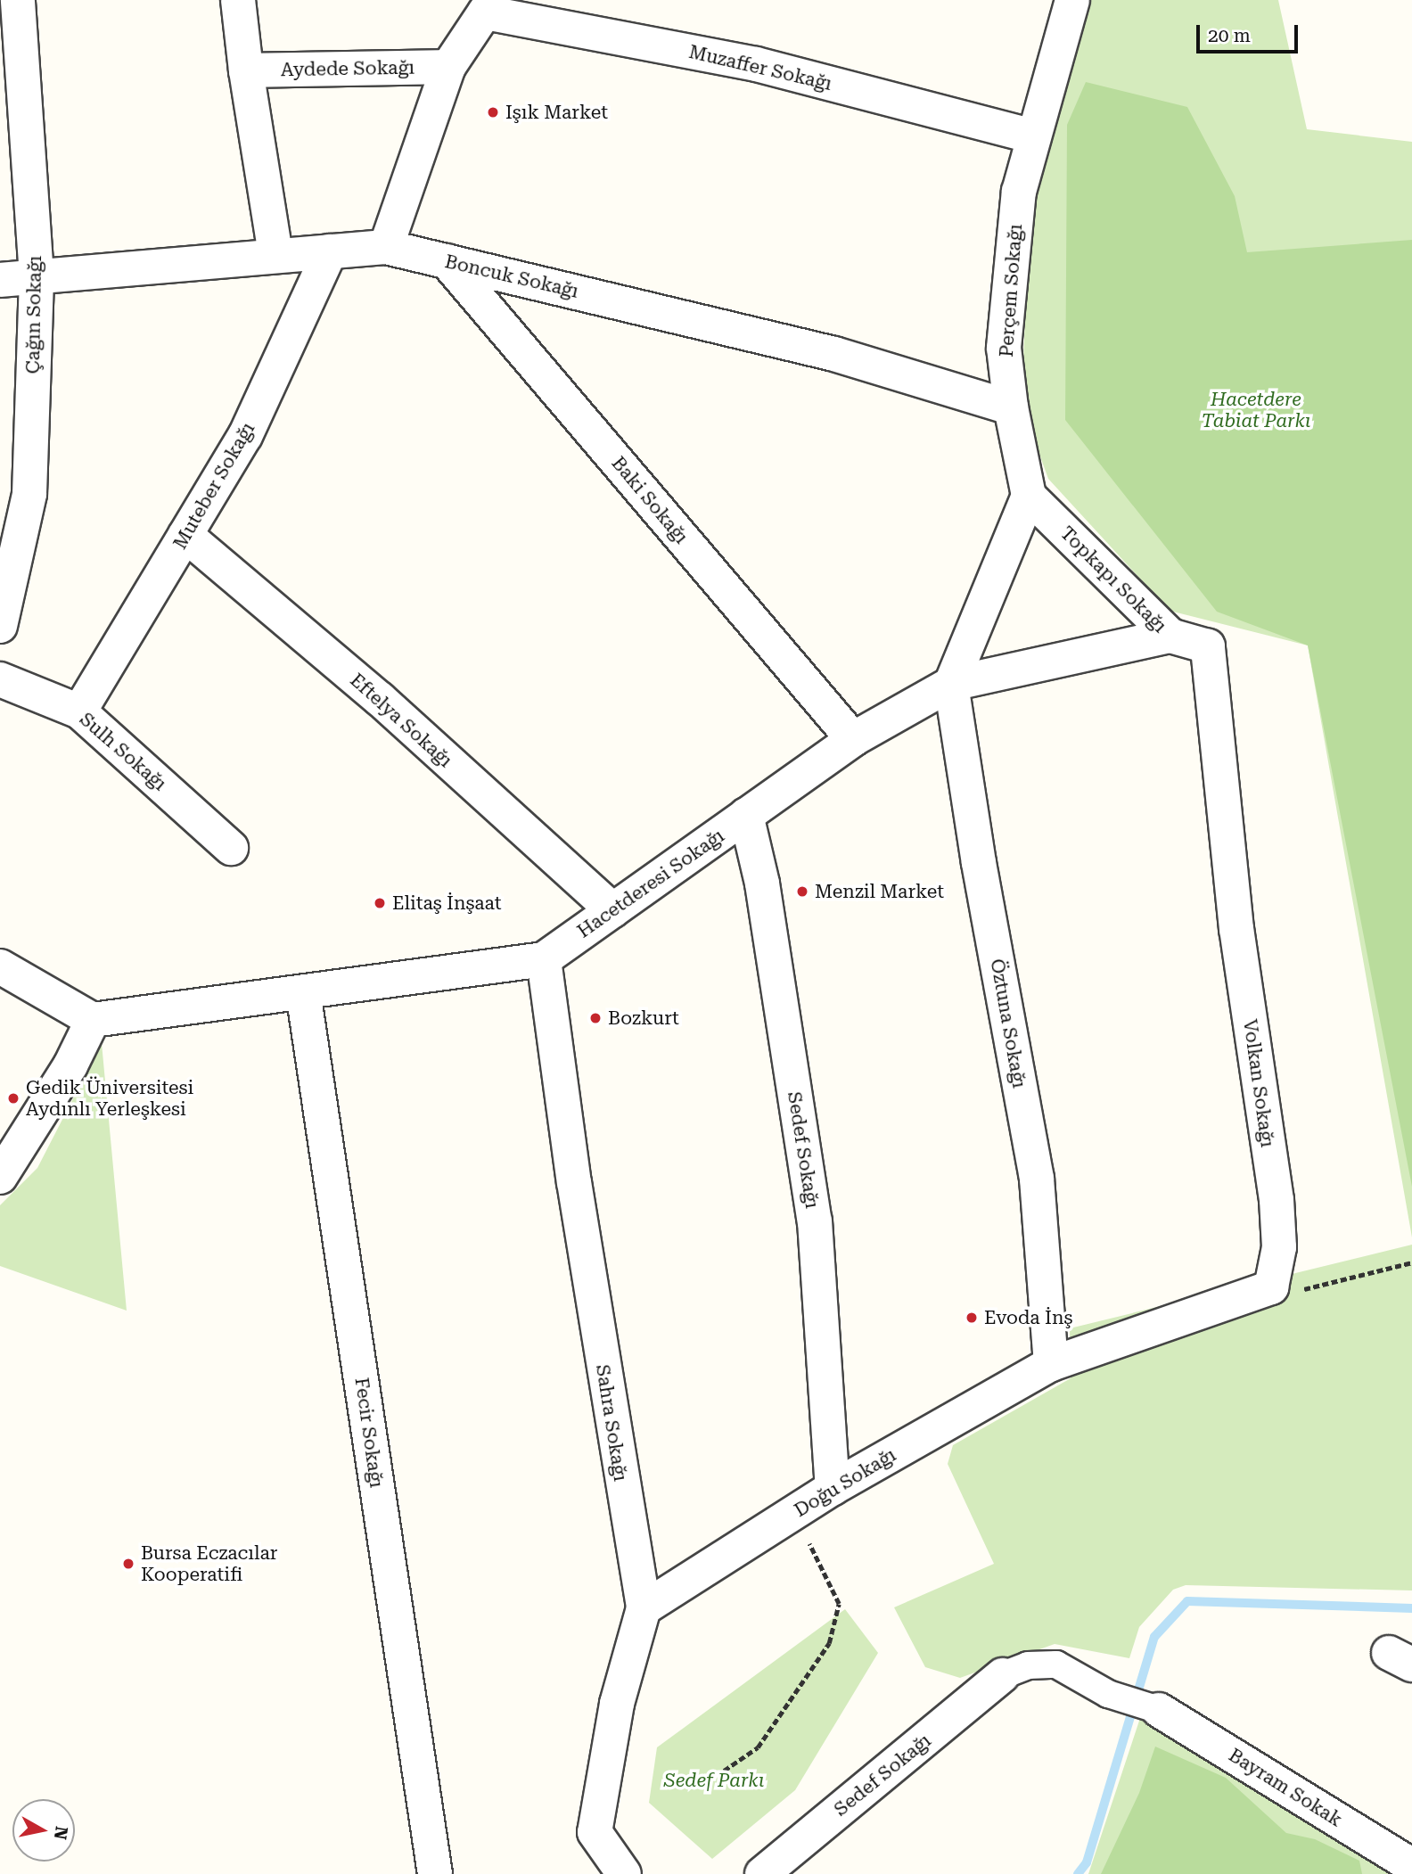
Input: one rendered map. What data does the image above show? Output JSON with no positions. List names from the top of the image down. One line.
{"streets":{"street":["Muzaffer Sokağı","Aydede Sokağı","Boncuk Sokağı","Perçem Sokağı","Çağın Sokağı","Muteber Sokağı","Baki Sokağı","Topkapı Sokağı","Eftelya Sokağı","Sulh Sokağı","Hacetderesi Sokağı","Öztuna Sokağı","Volkan Sokağı","Sedef Sokağı","Sahra Sokağı","Fecir Sokağı","Doğu Sokağı","Bayram Sokak"]},"crossings":[["Muzaffer Sokağı","Perçem Sokağı"],["Boncuk Sokağı","Perçem Sokağı"],["Boncuk Sokağı","Çağın Sokağı"],["Boncuk Sokağı","Muteber Sokağı"],["Boncuk Sokağı","Baki Sokağı"],["Perçem Sokağı","Topkapı Sokağı"],["Muteber Sokağı","Eftelya Sokağı"],["Muteber Sokağı","Sulh Sokağı"],["Baki Sokağı","Hacetderesi Sokağı"],["Topkapı Sokağı","Hacetderesi Sokağı"],["Topkapı Sokağı","Volkan Sokağı"],["Eftelya Sokağı","Hacetderesi Sokağı"],["Hacetderesi Sokağı","Öztuna Sokağı"],["Hacetderesi Sokağı","Sedef Sokağı"],["Hacetderesi Sokağı","Sahra Sokağı"],["Hacetderesi Sokağı","Fecir Sokağı"],["Öztuna Sokağı","Volkan Sokağı"],["Öztuna Sokağı","Doğu Sokağı"],["Volkan Sokağı","Doğu Sokağı"],["Sedef Sokağı","Doğu Sokağı"],["Sahra Sokağı","Doğu Sokağı"]],"parks":["Hacetdere Tabiat Parkı","Sedef Parkı"],"places":["Işık Market","Menzil Market","Elitaş İnşaat","Bozkurt","Gedik Üniversitesi Aydınlı Yerleşkesi","Evoda İnş","Bursa Eczacılar Kooperatifi"],"scale_bar":"20 m","north":"right"}
